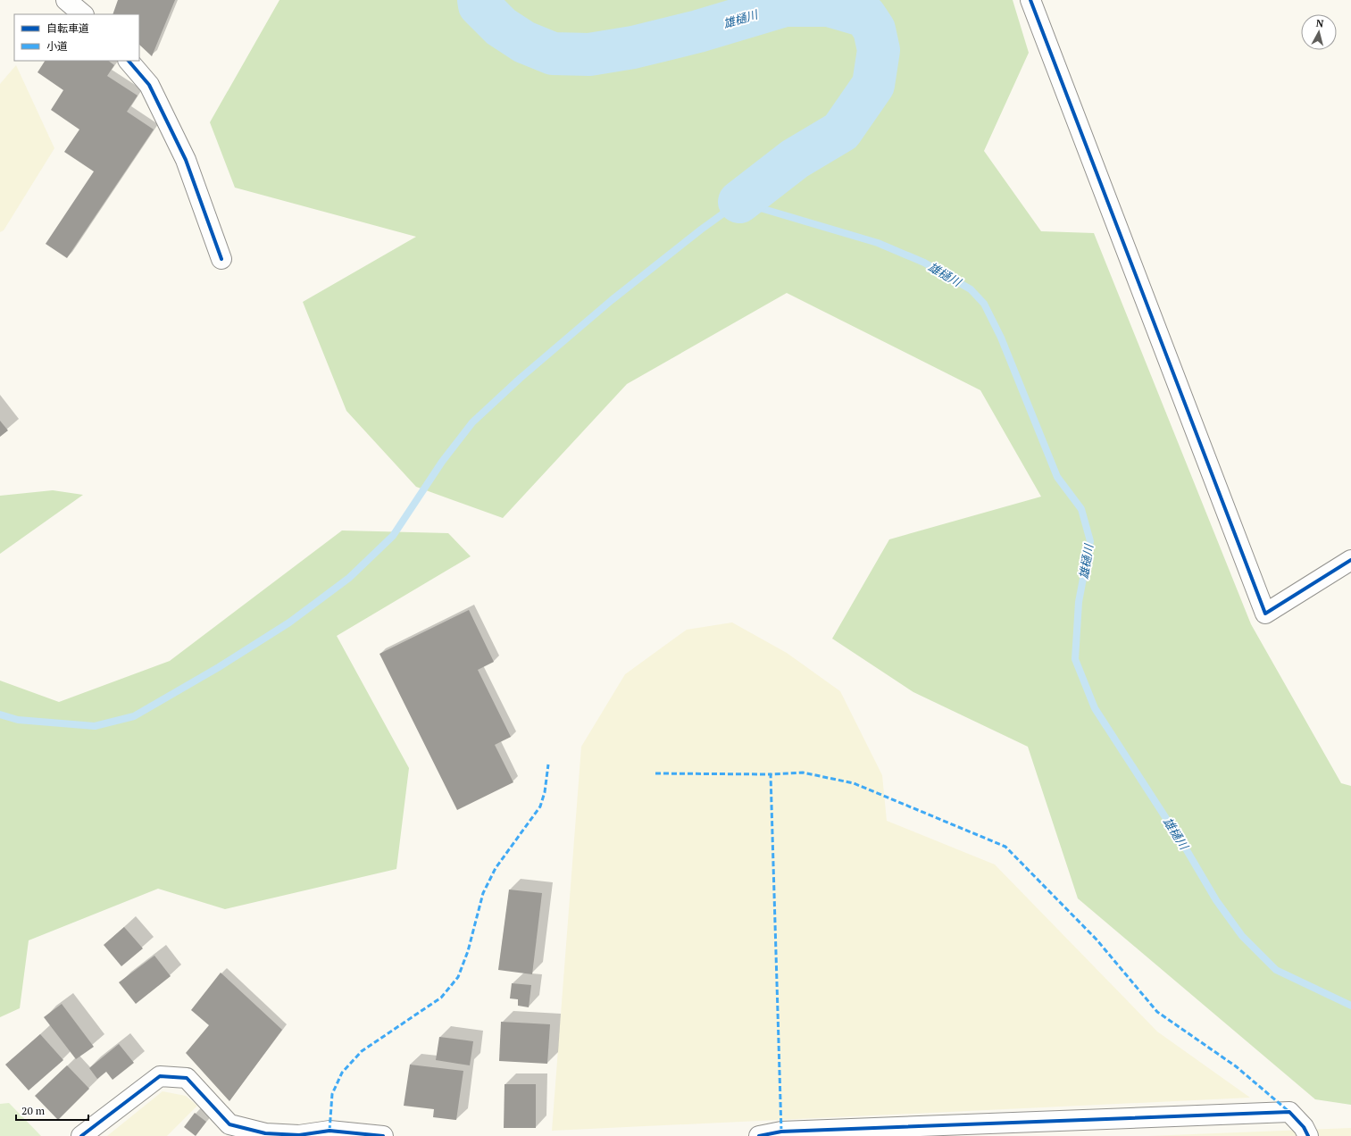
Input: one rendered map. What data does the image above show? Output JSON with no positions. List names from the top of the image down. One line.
{"water":["雄樋川"],"legend":["自転車道","小道"],"scale_bar":"20 m","north":"top"}
